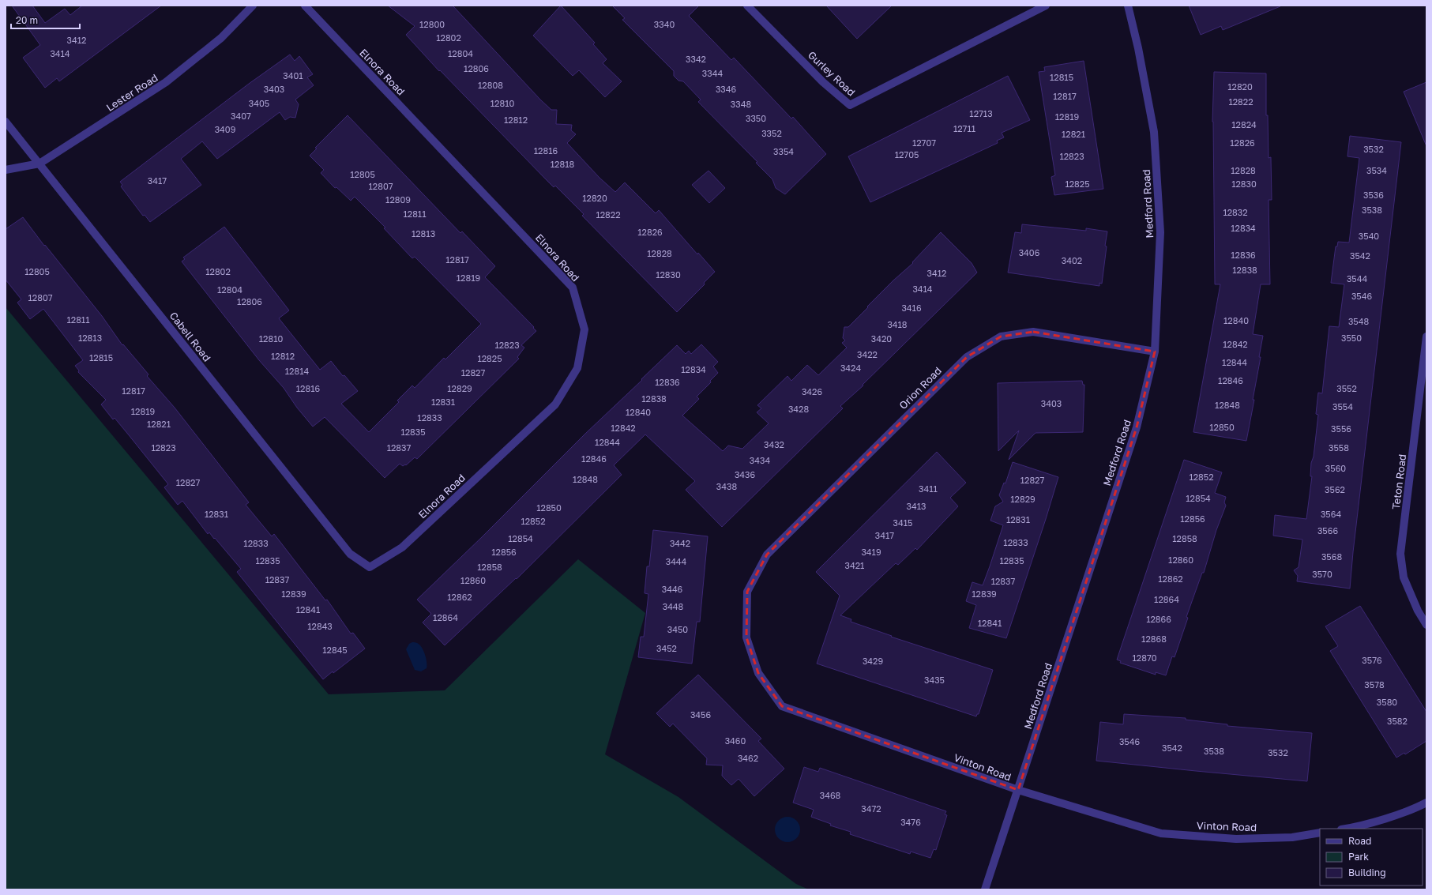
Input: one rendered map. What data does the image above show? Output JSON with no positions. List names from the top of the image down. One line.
{"streets":{"street":["Elnora Road","Gurley Road","Lester Road","Medford Road","Cabell Road","Orion Road","Teton Road","Vinton Road"]},"crossings":[["Elnora Road","Cabell Road"],["Lester Road","Cabell Road"],["Medford Road","Orion Road"],["Medford Road","Vinton Road"],["Orion Road","Vinton Road"]],"house_numbers":["12800","3340","12802","3412","3414","12804","3342","12806","3344","3401","12815","12808","12820","3403","3346","12817","12822","3405","12810","3348","12713","3407","12819","3350","12812","12824","12711","3409","3352","12821","12707","12826","3532","12816","3354","12705","12823","12818","12828","3534","12805","3417","12825","12830","12807","3536","12820","12809","3538","12832","12811","12822","12834","12826","12813","3540","3406","12828","12836","3542","12817","3402","12838","12805","12802","3412","12830","12819","3544","3414","12804","3546","12807","12806","3416","12811","12840","3548","3418","12813","3550","12810","3420","12842","12823","3422","12812","12815","12825","12844","3424","12834","12814","12827","12846","12836","12816","12829","3552","12817","3426","12838","12831","3403","12848","3554","3428","12819","12840","12833","12821","12850","12842","3556","12835","12844","3432","12823","12837","3558","12846","3434","3560","3436","12852","12848","12827","12827","3438","3411","3562","12854","12829","3413","12850","12831","3564","12856","12831","12852","3415","3566","3417","12854","12858","12833","12833","3442","12856","3419","3568","12860","12835","12835","3444","3421","12858","3570","12862","12837","12860","12837","3446","12839","12839","12862","12864","3448","12841","12864","12866","12841","12843","3450","12868","3452","12845","12870","3576","3429","3435","3578","3580","3456","3582","3460","3546","3542","3538","3532","3462","3468","3472","3476"],"legend":["Road","Park","Building"],"scale_bar":"20 m"}
